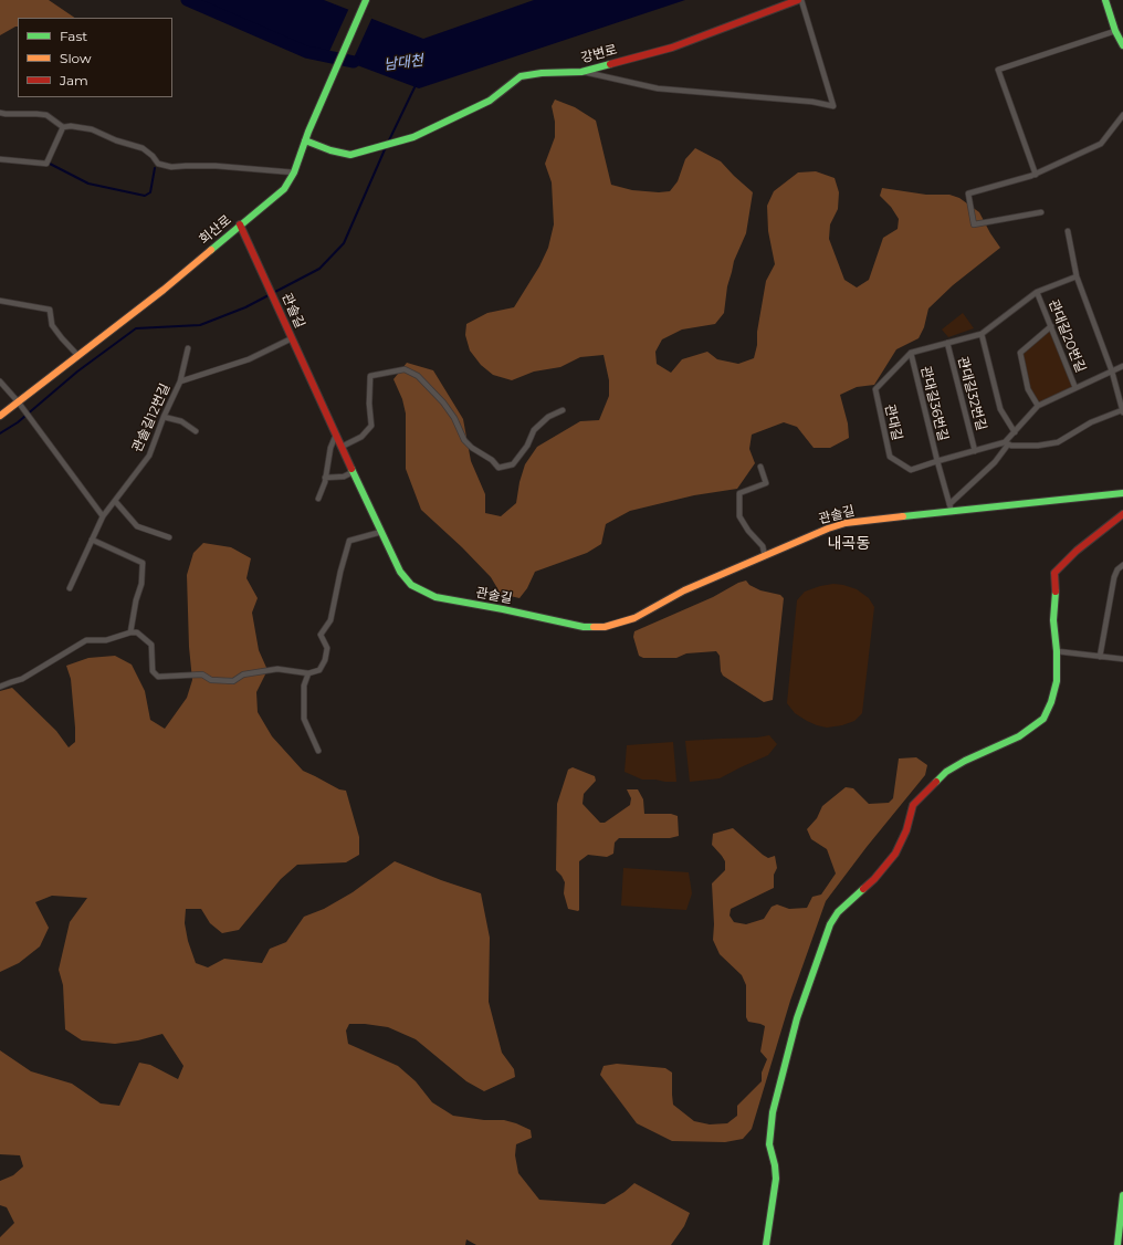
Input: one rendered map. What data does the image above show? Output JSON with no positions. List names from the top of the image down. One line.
{"streets":{"street":["강변로","회산로","관솔길","관대길20번길","관대길32번길","관대길36번길","관솔길12번길","관대길"]},"crossings":[["강변로","회산로"],["회산로","관솔길"],["관솔길","관솔길12번길"],["관대길20번길","관대길"],["관대길32번길","관대길"],["관대길36번길","관대길"]],"districts":["내곡동"],"water":["남대천"],"legend":["Fast","Slow","Jam"]}
